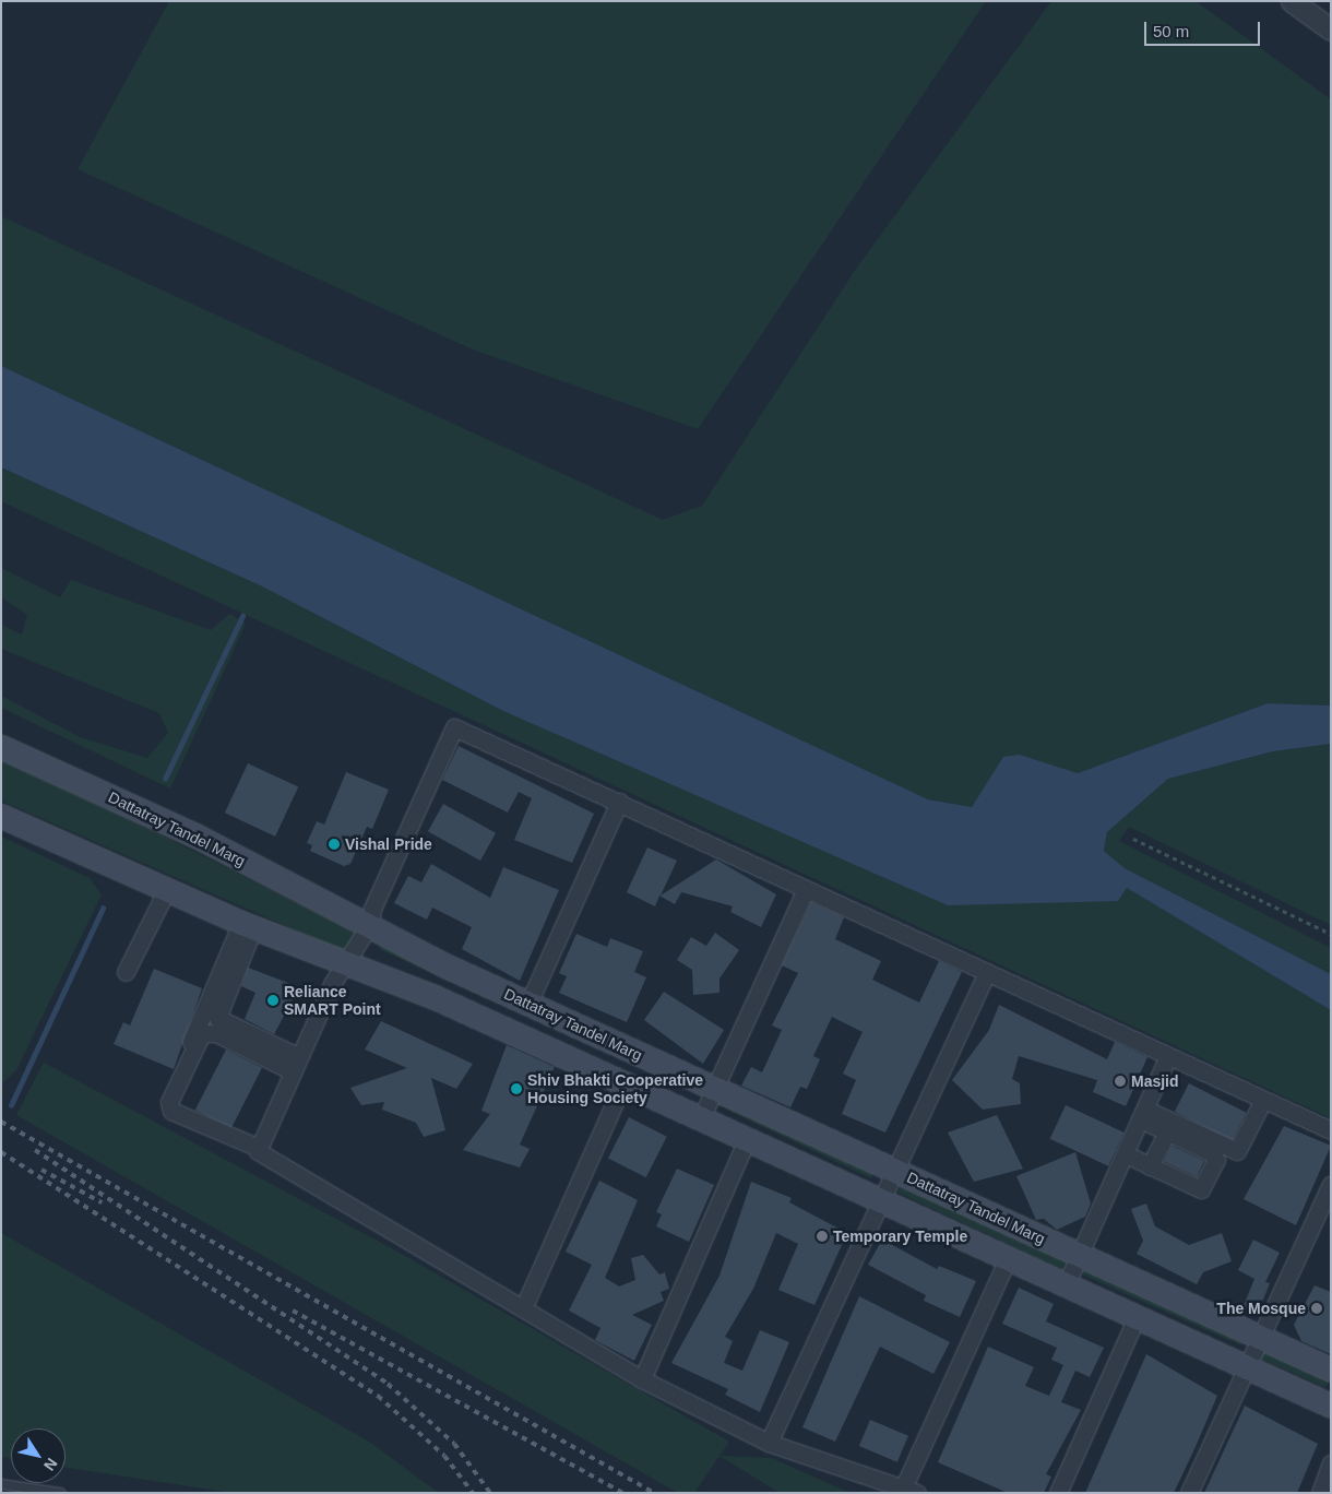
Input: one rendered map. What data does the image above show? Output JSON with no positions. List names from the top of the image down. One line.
{"streets":{"main road":["Dattatray Tandel Marg"]},"places":["Vishal Pride","Reliance SMART Point","Masjid","Shiv Bhakti Cooperative Housing Society","Temporary Temple","The Mosque"],"scale_bar":"50 m","north":"bottom right"}
